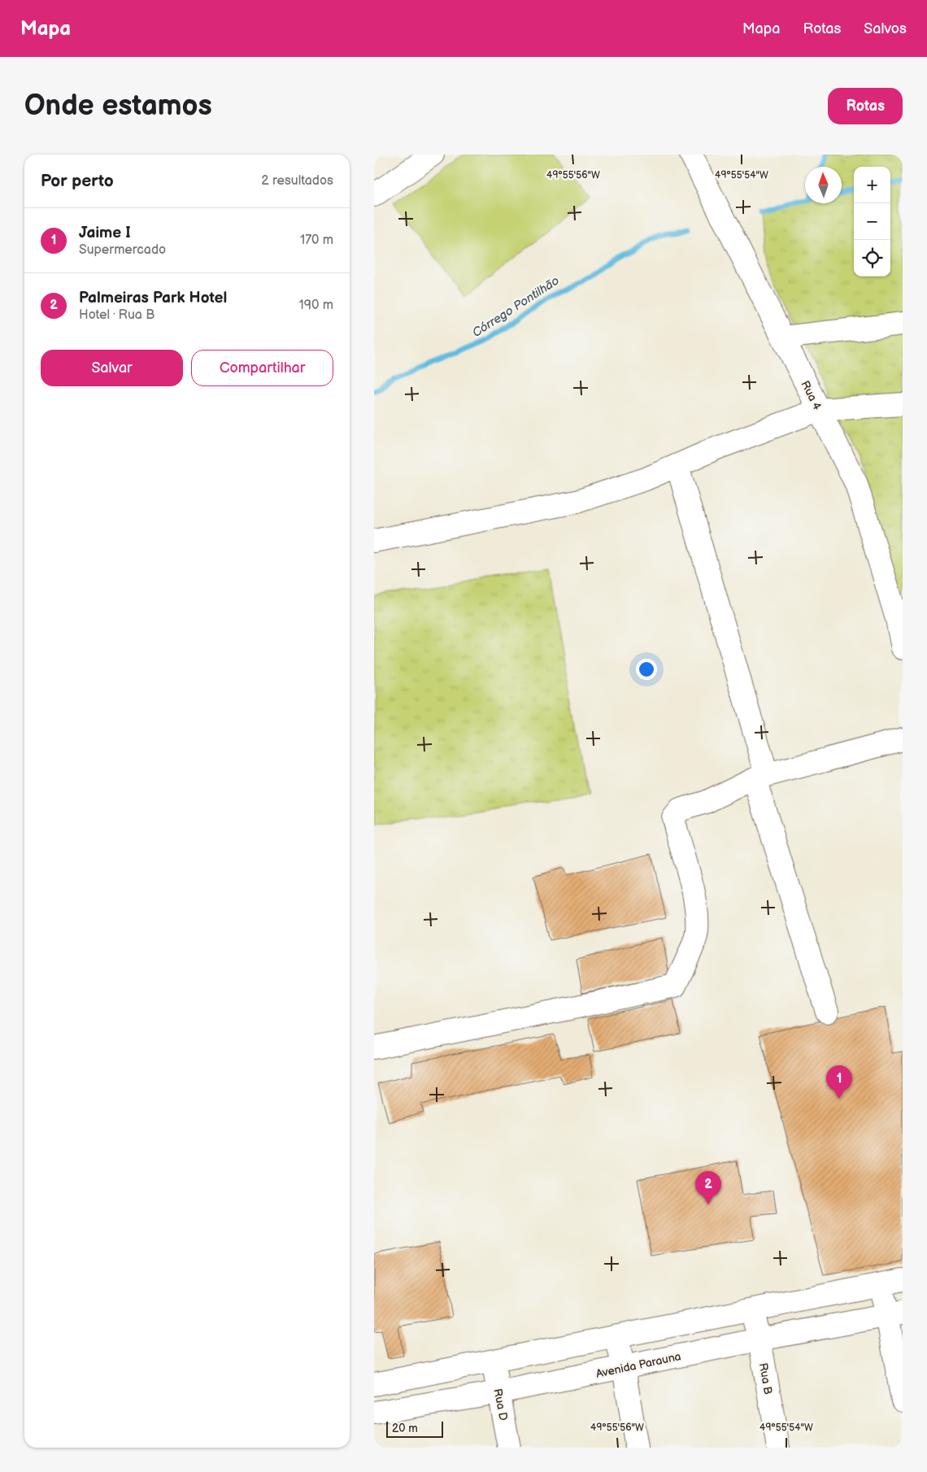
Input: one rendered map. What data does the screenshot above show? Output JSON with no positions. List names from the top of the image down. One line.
{"streets":{"street":["Rua 4","Avenida Parauna","Rua B","Rua D"]},"crossings":[["Avenida Parauna","Rua B"],["Avenida Parauna","Rua D"]],"water":["Córrego Pontilhão"],"scale_bar":"20 m","north":"top","page":{"header":"Mapa","nav":["Mapa","Rotas","Salvos"],"buttons":["Rotas",["Salvar","Compartilhar"]],"title":"Onde estamos","heading":["Por perto","2 resultados"],"map_buttons":["+","−"],"list":[{"mark":"1","name":"Jaime I","note":"Supermercado","value":"170 m"},{"mark":"2","name":"Palmeiras Park Hotel","note":"Hotel · Rua B","value":"190 m"}],"pins":["1","2"],"scale":"20 m"},"coordinates":["49°55'56\"W","49°55'54\"W"]}
